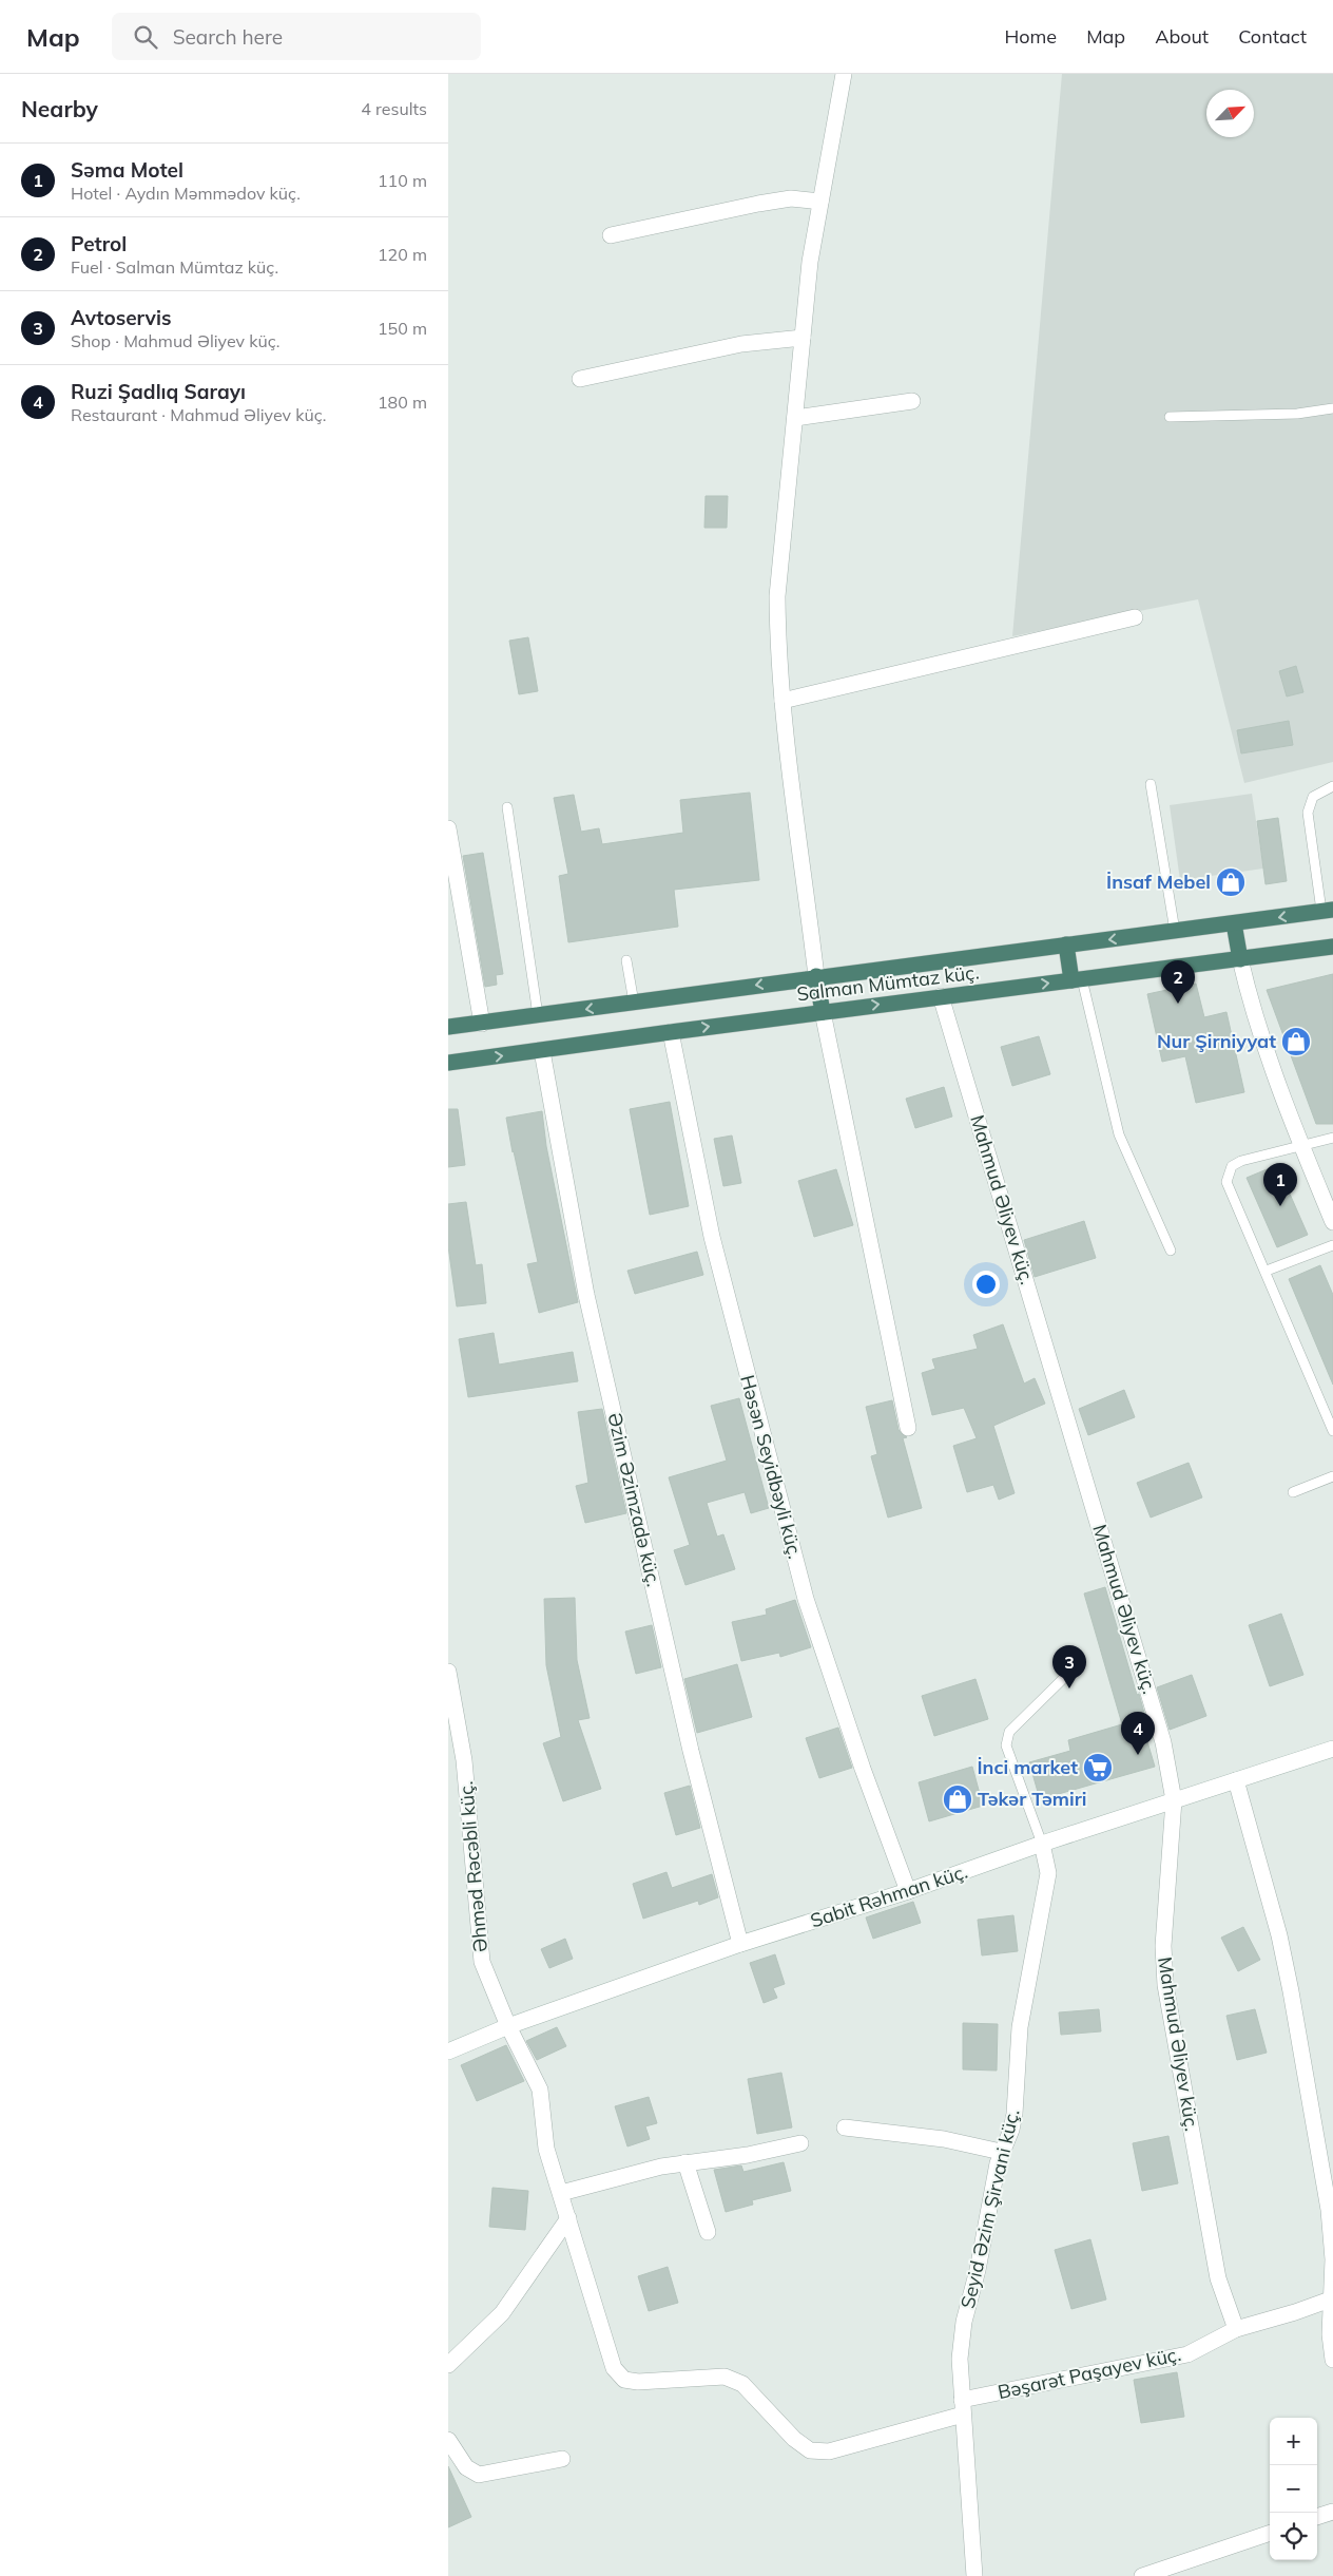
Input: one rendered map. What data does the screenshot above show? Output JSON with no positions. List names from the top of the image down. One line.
{"streets":{"highway":["Salman Mümtaz küç."],"street":["Mahmud Əliyev küç.","Həsən Seyidbəyli küç.","Əzim Əzimzadə küç.","Əhməd Rəcəbli küç.","Sabit Rəhman küç.","Seyid Əzim Şirvani küç.","Bəşarət Paşayev küç."]},"crossings":[["Salman Mümtaz küç.","Mahmud Əliyev küç."],["Salman Mümtaz küç.","Həsən Seyidbəyli küç."],["Salman Mümtaz küç.","Əzim Əzimzadə küç."],["Mahmud Əliyev küç.","Sabit Rəhman küç."],["Mahmud Əliyev küç.","Bəşarət Paşayev küç."],["Həsən Seyidbəyli küç.","Sabit Rəhman küç."],["Əzim Əzimzadə küç.","Sabit Rəhman küç."],["Əhməd Rəcəbli küç.","Sabit Rəhman küç."],["Əhməd Rəcəbli küç.","Bəşarət Paşayev küç."],["Sabit Rəhman küç.","Seyid Əzim Şirvani küç."],["Seyid Əzim Şirvani küç.","Bəşarət Paşayev küç."]],"places":{"shop":["İnsaf Mebel","Nur Şirniyyat","Təkər Təmiri"],"supermarket":["İnci market"]},"north":"top right","page":{"header":"Map","search":"Search here","nav":["Home","Map","About","Contact"],"heading":["Nearby","4 results"],"list":[{"mark":"1","name":"Səma Motel","note":"Hotel · Aydın Məmmədov küç.","value":"110 m"},{"mark":"2","name":"Petrol","note":"Fuel · Salman Mümtaz küç.","value":"120 m"},{"mark":"3","name":"Avtoservis","note":"Shop · Mahmud Əliyev küç.","value":"150 m"},{"mark":"4","name":"Ruzi Şadlıq Sarayı","note":"Restaurant · Mahmud Əliyev küç.","value":"180 m"}],"pins":["2","1","3","4"],"map_buttons":["+","−"]}}
